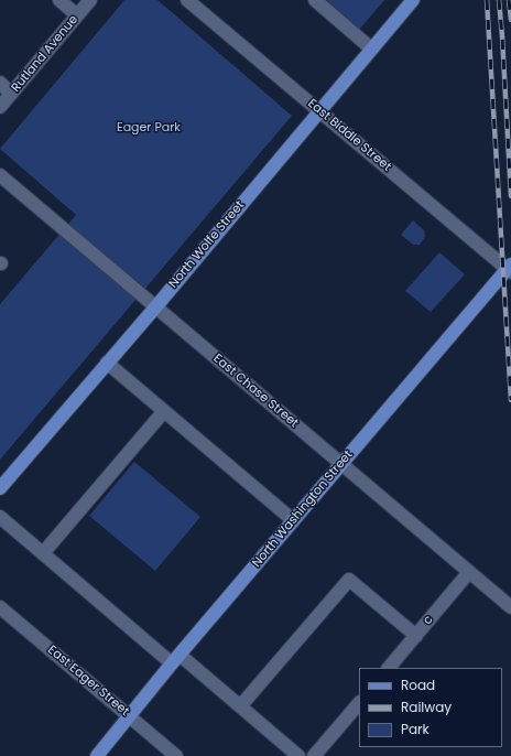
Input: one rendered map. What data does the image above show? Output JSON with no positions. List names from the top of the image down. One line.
{"streets":{"main road":["North Wolfe Street","North Washington Street"],"street":["Rutland Avenue","East Biddle Street","East Chase Street","c","East Eager Street"]},"crossings":[["East Biddle Street","North Wolfe Street"],["East Biddle Street","North Washington Street"],["North Wolfe Street","East Chase Street"],["East Chase Street","North Washington Street"],["East Chase Street","c"],["North Washington Street","East Eager Street"]],"parks":["Eager Park"],"legend":["Road","Railway","Park"]}
